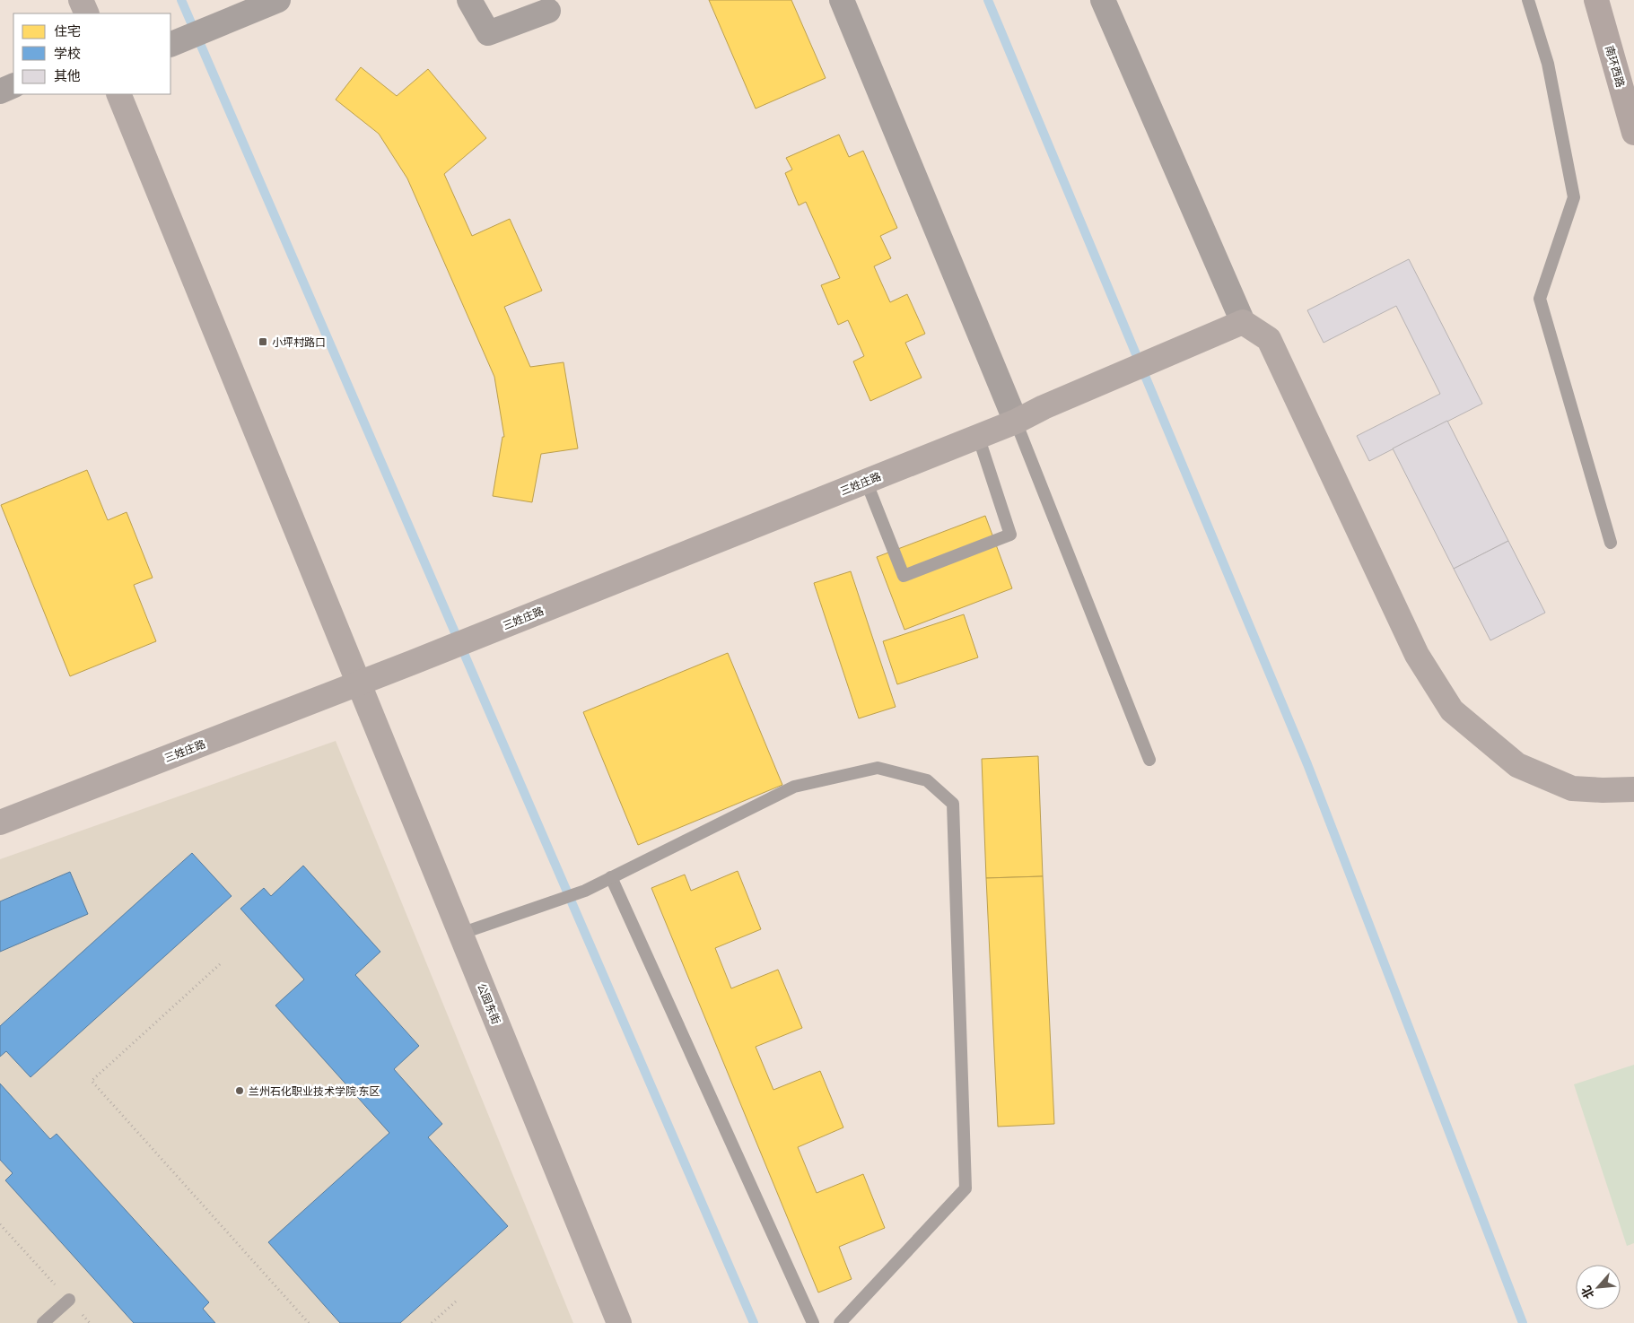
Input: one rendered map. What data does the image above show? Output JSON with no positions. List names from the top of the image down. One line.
{"streets":{"highway":["南环西路"],"street":["三姓庄路","公园东街"]},"crossings":[["三姓庄路","公园东街"]],"places":{"transit":["小坪村路口"],"other":["兰州石化职业技术学院·东区"]},"legend":["住宅","学校","其他"],"north":"bottom left"}
